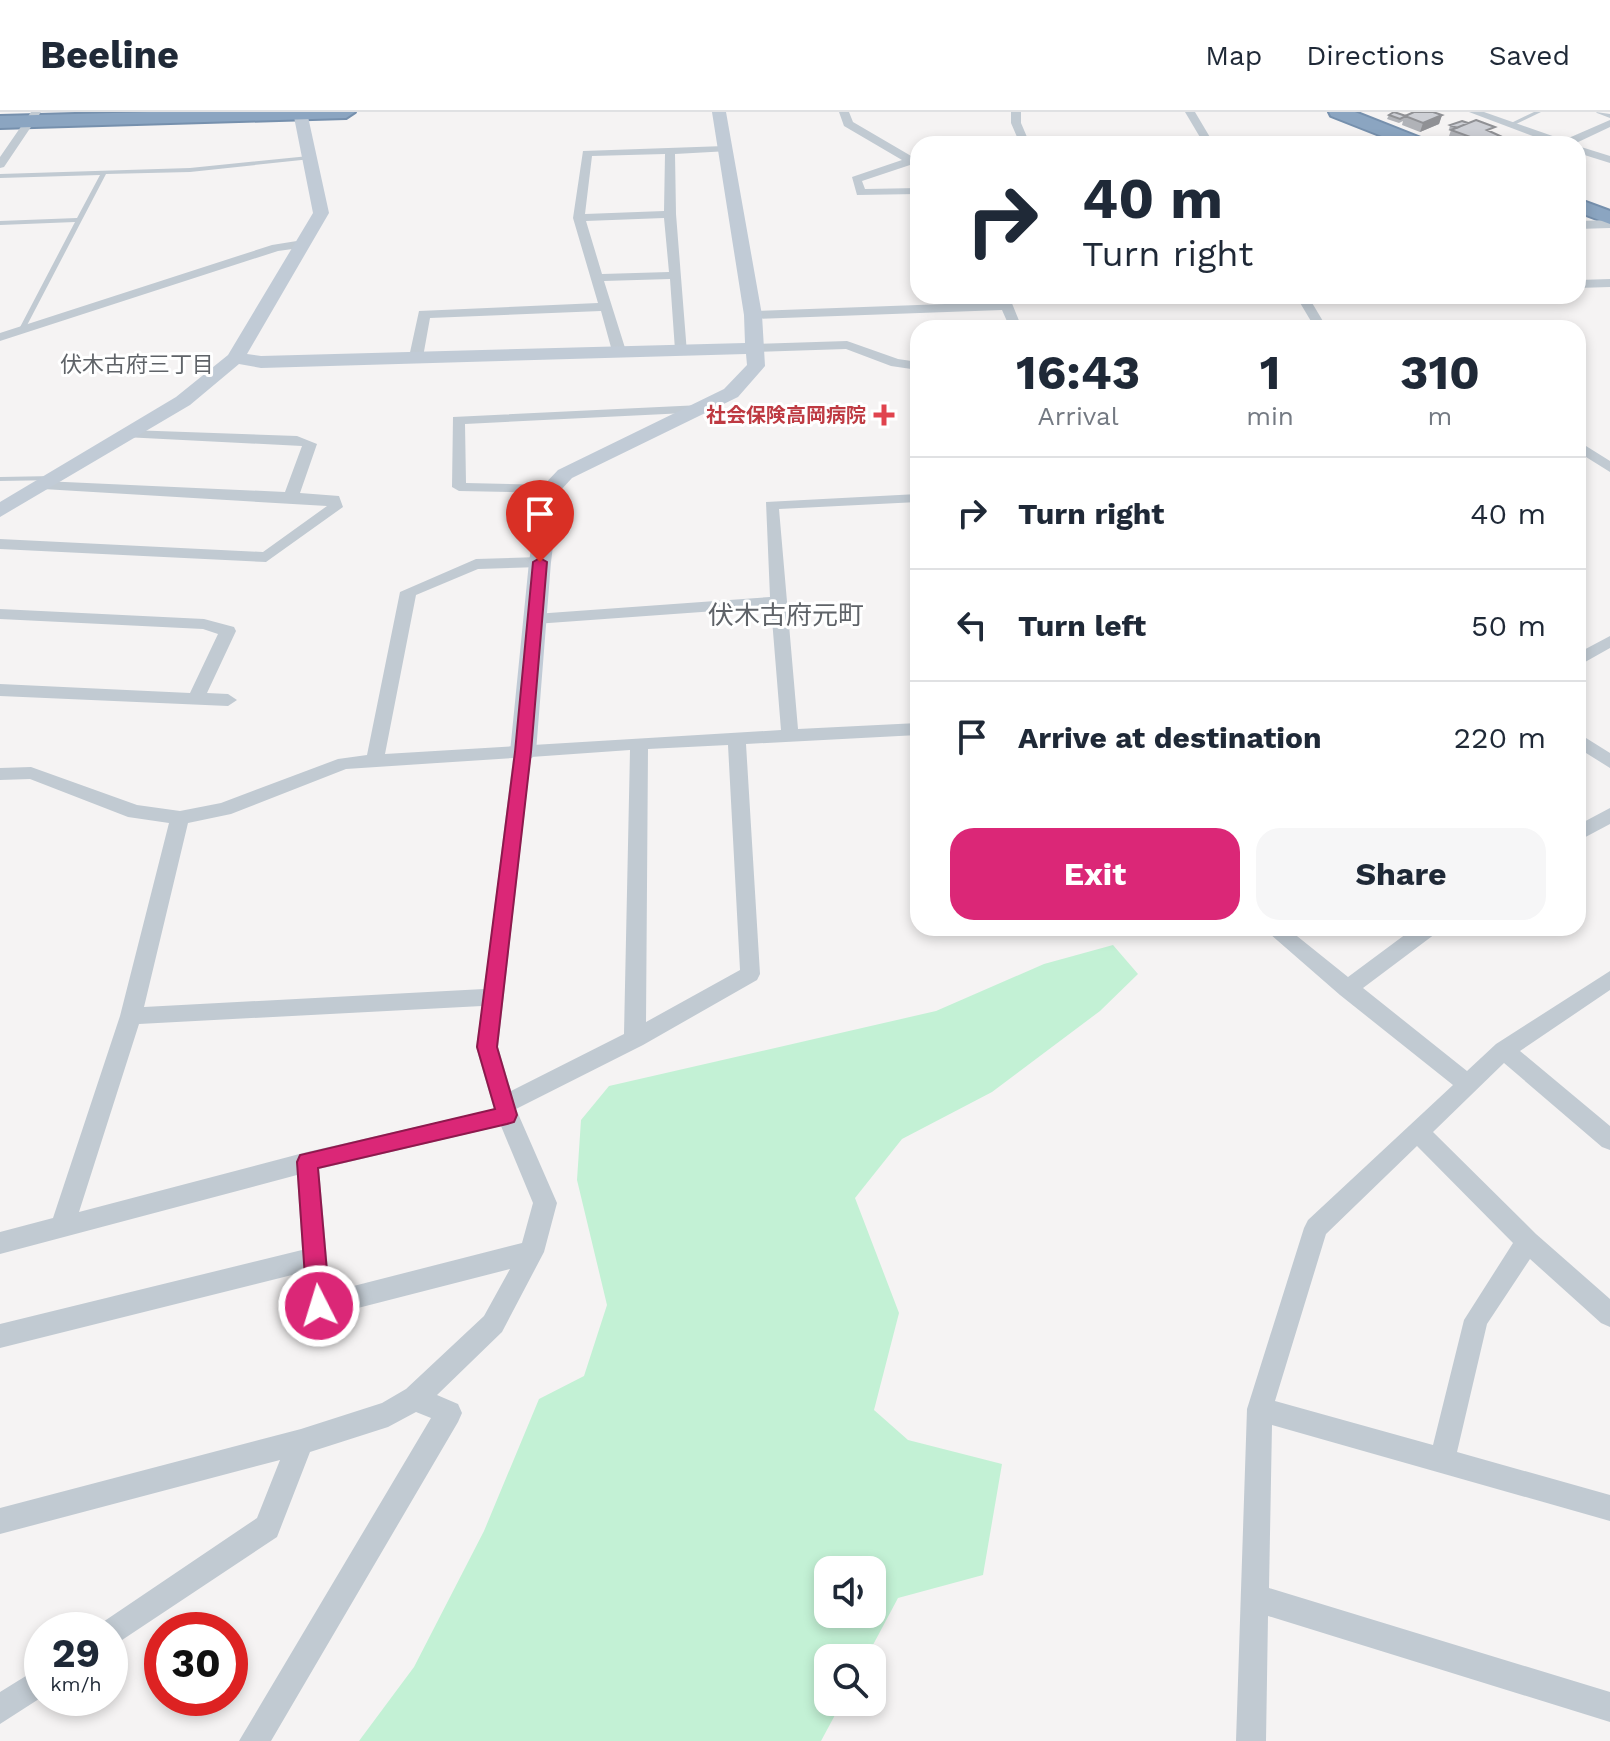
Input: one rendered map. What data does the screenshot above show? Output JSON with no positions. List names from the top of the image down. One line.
{"districts":["伏木古府三丁目","伏木古府元町"],"places":{"health":["社会保険高岡病院"]},"page":{"header":"Beeline","nav":["Map","Directions","Saved"],"turn":["40 m","Turn right"],"eta":["16:43","Arrival","1","min","310","m"],"list":[{"name":"Turn right","value":"40 m"},{"name":"Turn left","value":"50 m"},{"name":"Arrive at destination","value":"220 m"}],"buttons":["Exit","Share"],"speed":"29 km/h","limit":"30"}}
